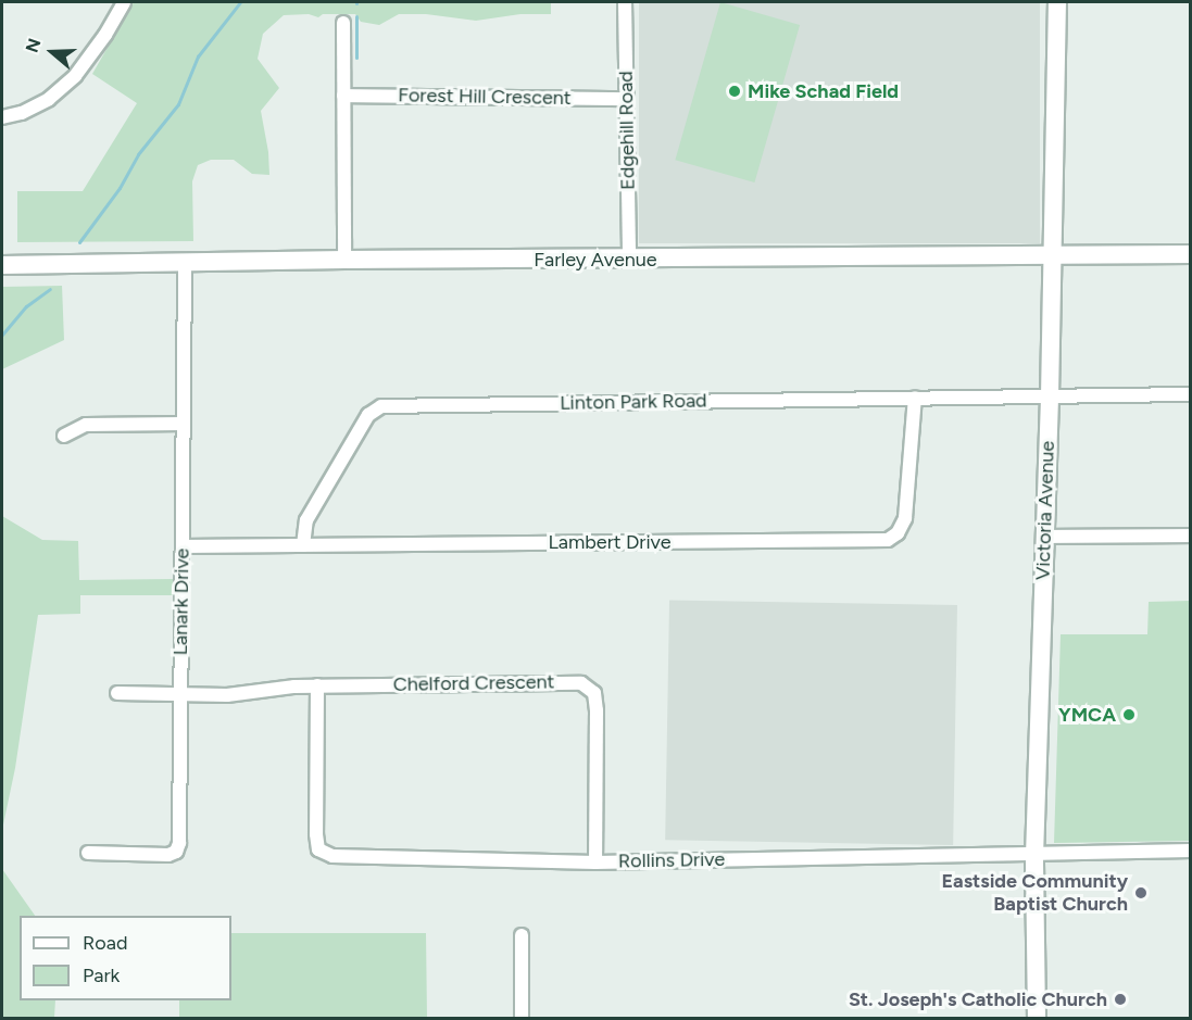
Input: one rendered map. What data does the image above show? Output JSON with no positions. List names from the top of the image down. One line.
{"streets":{"street":["Forest Hill Crescent","Edgehill Road","Farley Avenue","Linton Park Road","Victoria Avenue","Lambert Drive","Lanark Drive","Chelford Crescent","Rollins Drive"]},"crossings":[["Forest Hill Crescent","Edgehill Road"],["Edgehill Road","Farley Avenue"],["Farley Avenue","Victoria Avenue"],["Farley Avenue","Lanark Drive"],["Linton Park Road","Victoria Avenue"],["Linton Park Road","Lambert Drive"],["Victoria Avenue","Rollins Drive"],["Lambert Drive","Lanark Drive"],["Lanark Drive","Chelford Crescent"],["Chelford Crescent","Rollins Drive"]],"places":["Mike Schad Field","YMCA","Eastside Community Baptist Church","St. Joseph's Catholic Church"],"legend":["Road","Park"],"north":"left"}
